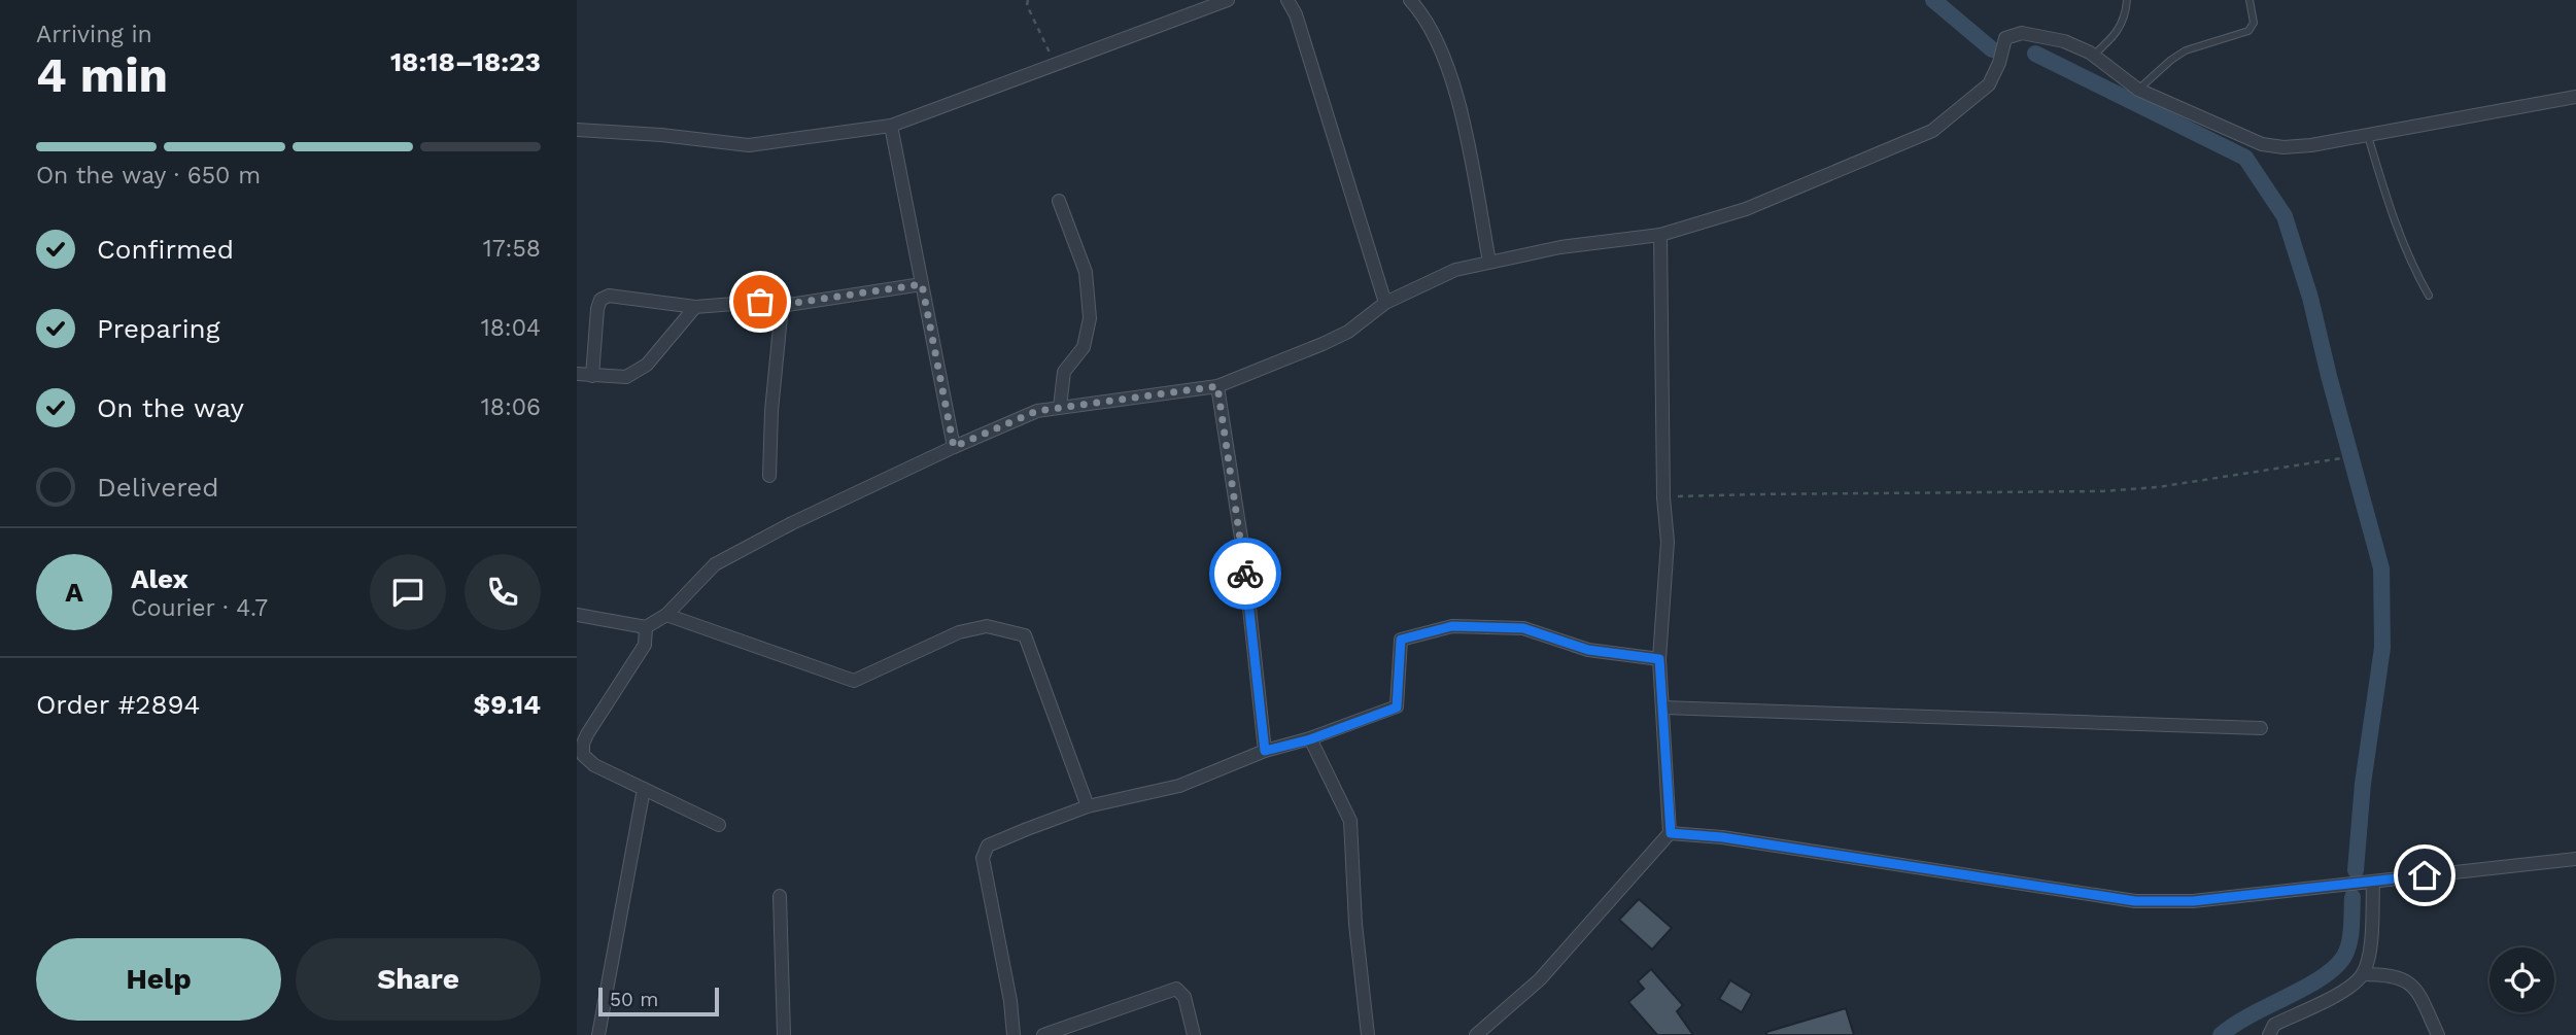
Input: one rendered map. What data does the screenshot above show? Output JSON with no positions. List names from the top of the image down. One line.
{"scale_bar":"50 m","page":{"heading":["4 min","Arriving in","18:18–18:23"],"panel":["Alex","Courier · 4.7","Order #2894","$9.14"],"bar":"On the way · 650 m","list":[["Confirmed","17:58"],["Preparing","18:04"],["On the way","18:06"],"Delivered"],"round":"A","buttons":["Help","Share"],"scale":"50 m"}}
